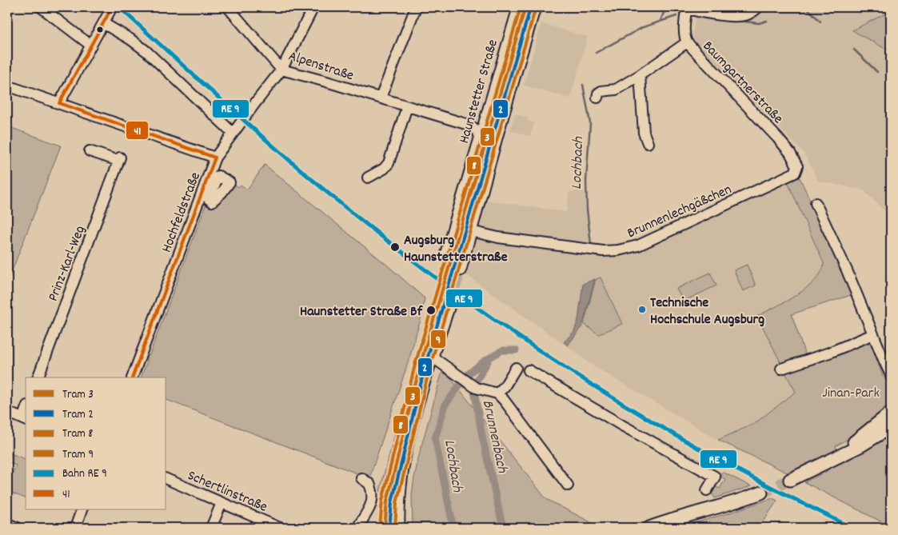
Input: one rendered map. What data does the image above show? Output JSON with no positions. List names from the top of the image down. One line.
{"streets":{"street":["Alpenstraße","Baumgartnerstraße","Haunstetter Straße","Brunnenlechgäßchen","Hochfeldstraße","Prinz-Karl-Weg","Schertlinstraße"]},"crossings":[["Alpenstraße","Haunstetter Straße"],["Alpenstraße","Hochfeldstraße"],["Baumgartnerstraße","Brunnenlechgäßchen"]],"water":["Lochbach","Brunnenbach"],"parks":["Jinan-Park"],"places":["Augsburg Haunstetterstraße","Technische Hochschule Augsburg","Haunstetter Straße Bf"],"lines":["tram line 3","tram line 8","transit line 41","tram line 2","tram line 9"],"legend":["Tram 3","Tram 2","Tram 8","Tram 9","Bahn RE 9","41"]}
